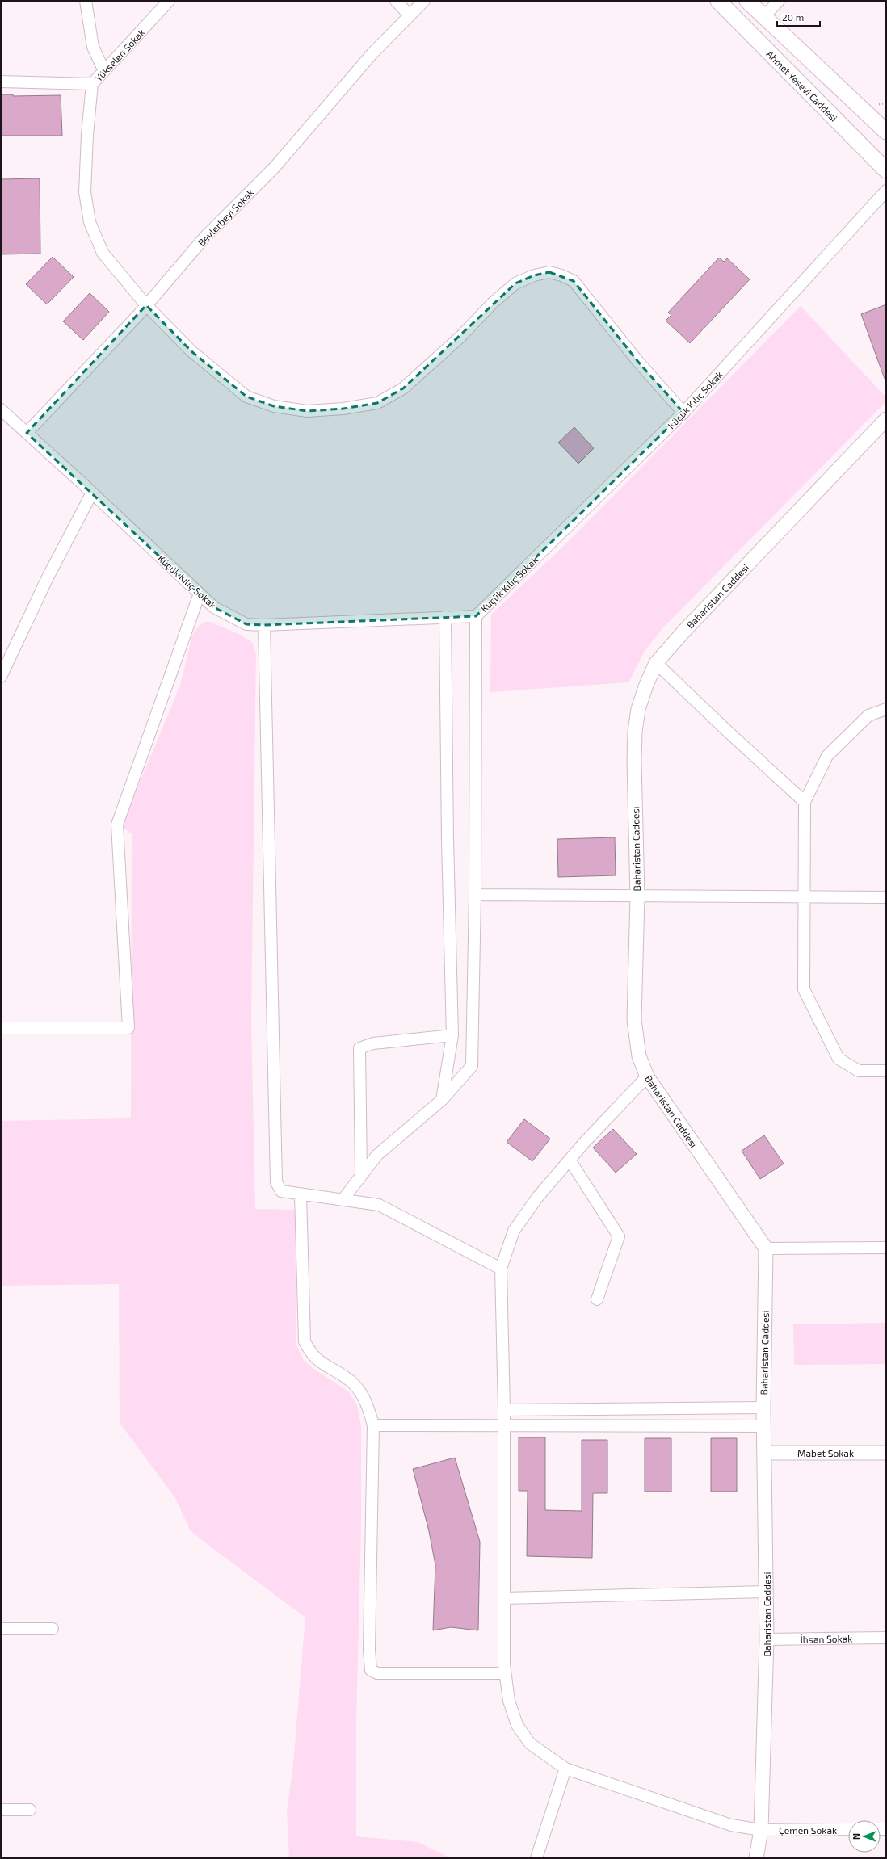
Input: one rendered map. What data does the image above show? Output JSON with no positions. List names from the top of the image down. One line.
{"streets":{"main road":["Ahmet Yesevi Caddesi"],"street":["Yükselen Sokak","Beylerbeyi Sokak","Küçük Kılıç Sokak","Baharistan Caddesi","Mabet Sokak","İhsan Sokak","Çemen Sokak"]},"crossings":[["Beylerbeyi Sokak","Küçük Kılıç Sokak"],["Baharistan Caddesi","Mabet Sokak"],["Baharistan Caddesi","İhsan Sokak"],["Baharistan Caddesi","Çemen Sokak"]],"scale_bar":"20 m","north":"left"}
